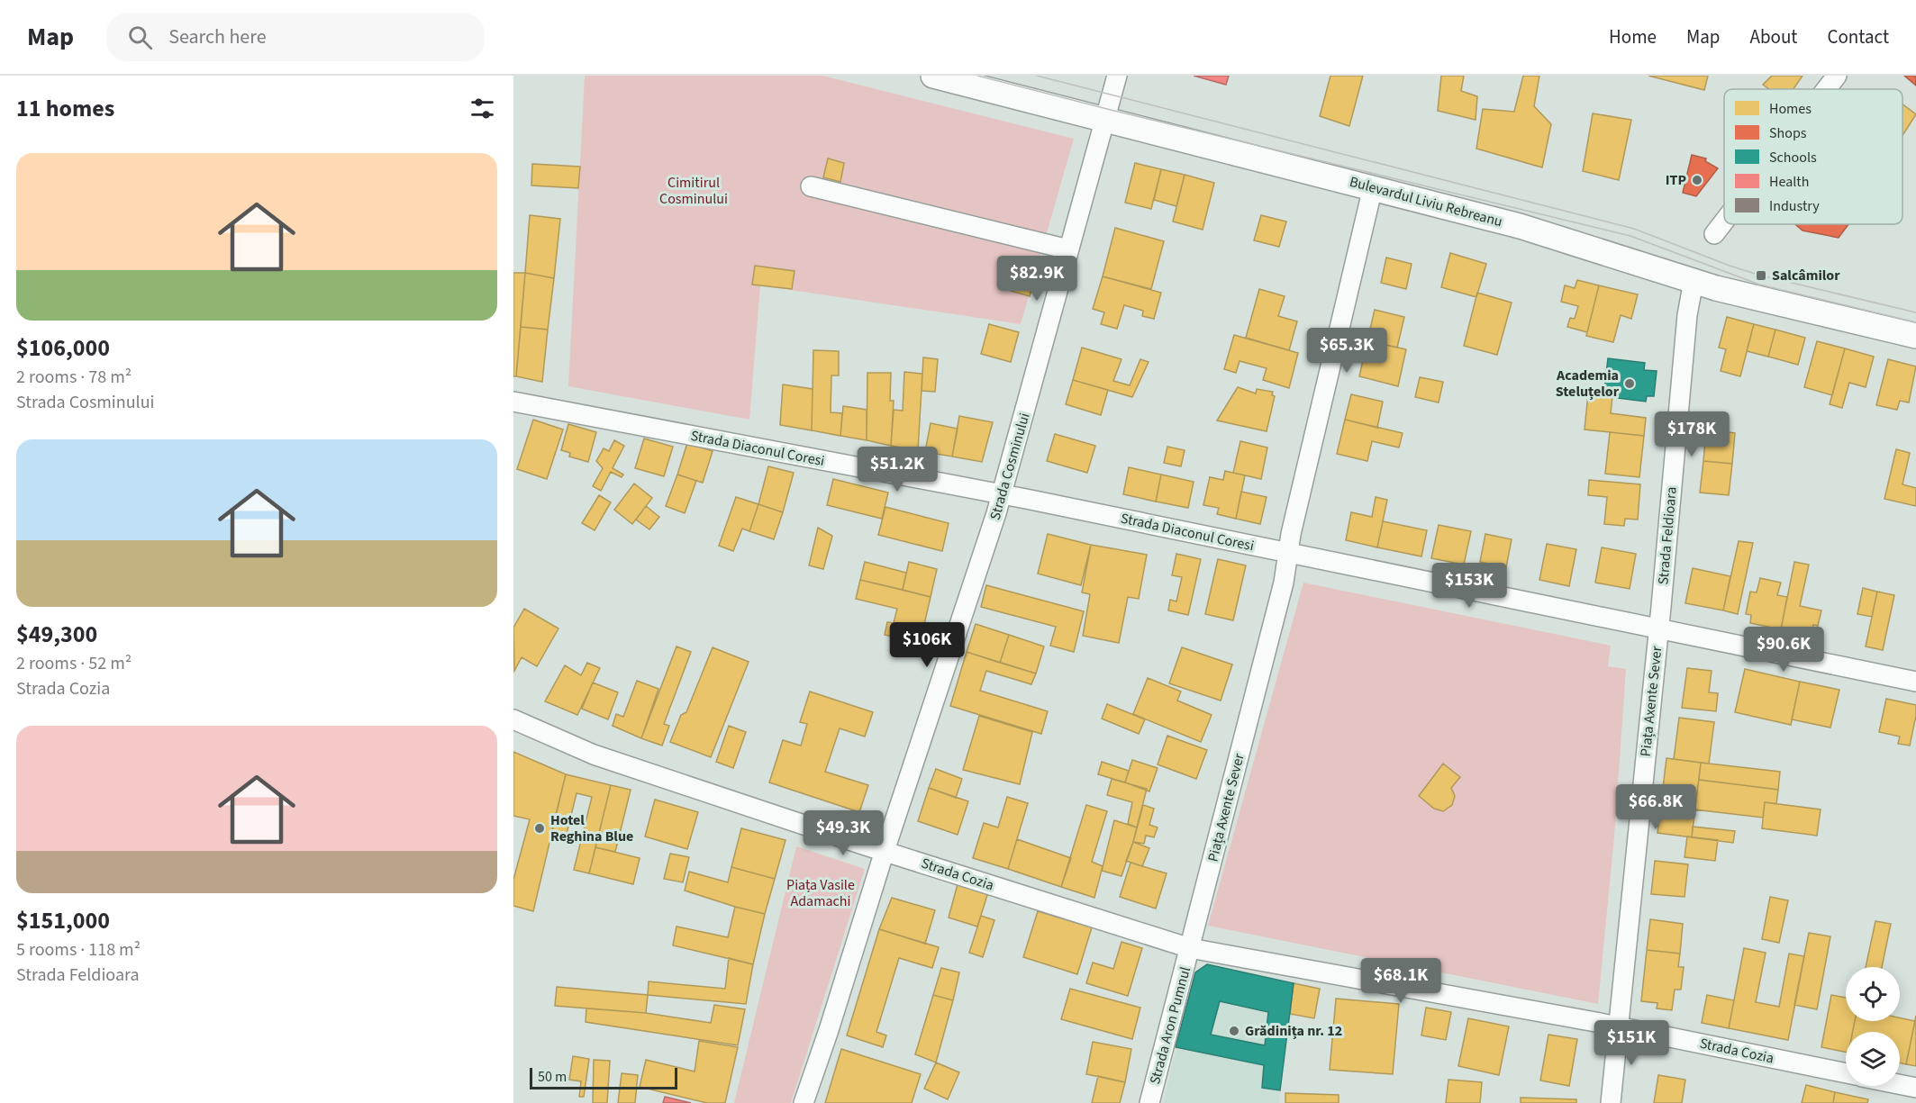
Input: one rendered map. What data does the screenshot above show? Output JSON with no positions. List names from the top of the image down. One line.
{"streets":{"main road":["Bulevardul Liviu Rebreanu"],"street":["Strada Diaconul Coresi","Strada Cosminului","Strada Feldioara","Piața Axente Sever","Strada Cozia","Strada Aron Pumnul"]},"crossings":[["Bulevardul Liviu Rebreanu","Strada Cosminului"],["Bulevardul Liviu Rebreanu","Strada Feldioara"],["Strada Diaconul Coresi","Strada Cosminului"],["Strada Diaconul Coresi","Piața Axente Sever"],["Strada Cosminului","Strada Cozia"],["Strada Feldioara","Piața Axente Sever"],["Piața Axente Sever","Strada Cozia"],["Piața Axente Sever","Strada Aron Pumnul"],["Strada Cozia","Strada Aron Pumnul"]],"parks":["Cimitirul Cosminului","Piața Vasile Adamachi"],"places":{"other":["ITP","Academia Steluțelor","Hotel Reghina Blue","Grădinița nr. 12"],"transit":["Salcâmilor"]},"legend":["Homes","Shops","Schools","Health","Industry"],"scale_bar":"50 m","page":{"header":"Map","search":"Search here","nav":["Home","Map","About","Contact"],"heading":"11 homes","list":[{"name":"$106,000","note":"2 rooms · 78 m² · Strada Cosminului"},{"name":"$49,300","note":"2 rooms · 52 m² · Strada Cozia"},{"name":"$151,000","note":"5 rooms · 118 m² · Strada Feldioara"}],"price":["$82.9K","$65.3K","$178K","$51.2K","$153K","$106K","$90.6K","$66.8K","$49.3K","$68.1K","$151K"],"scale":"50 m"}}
